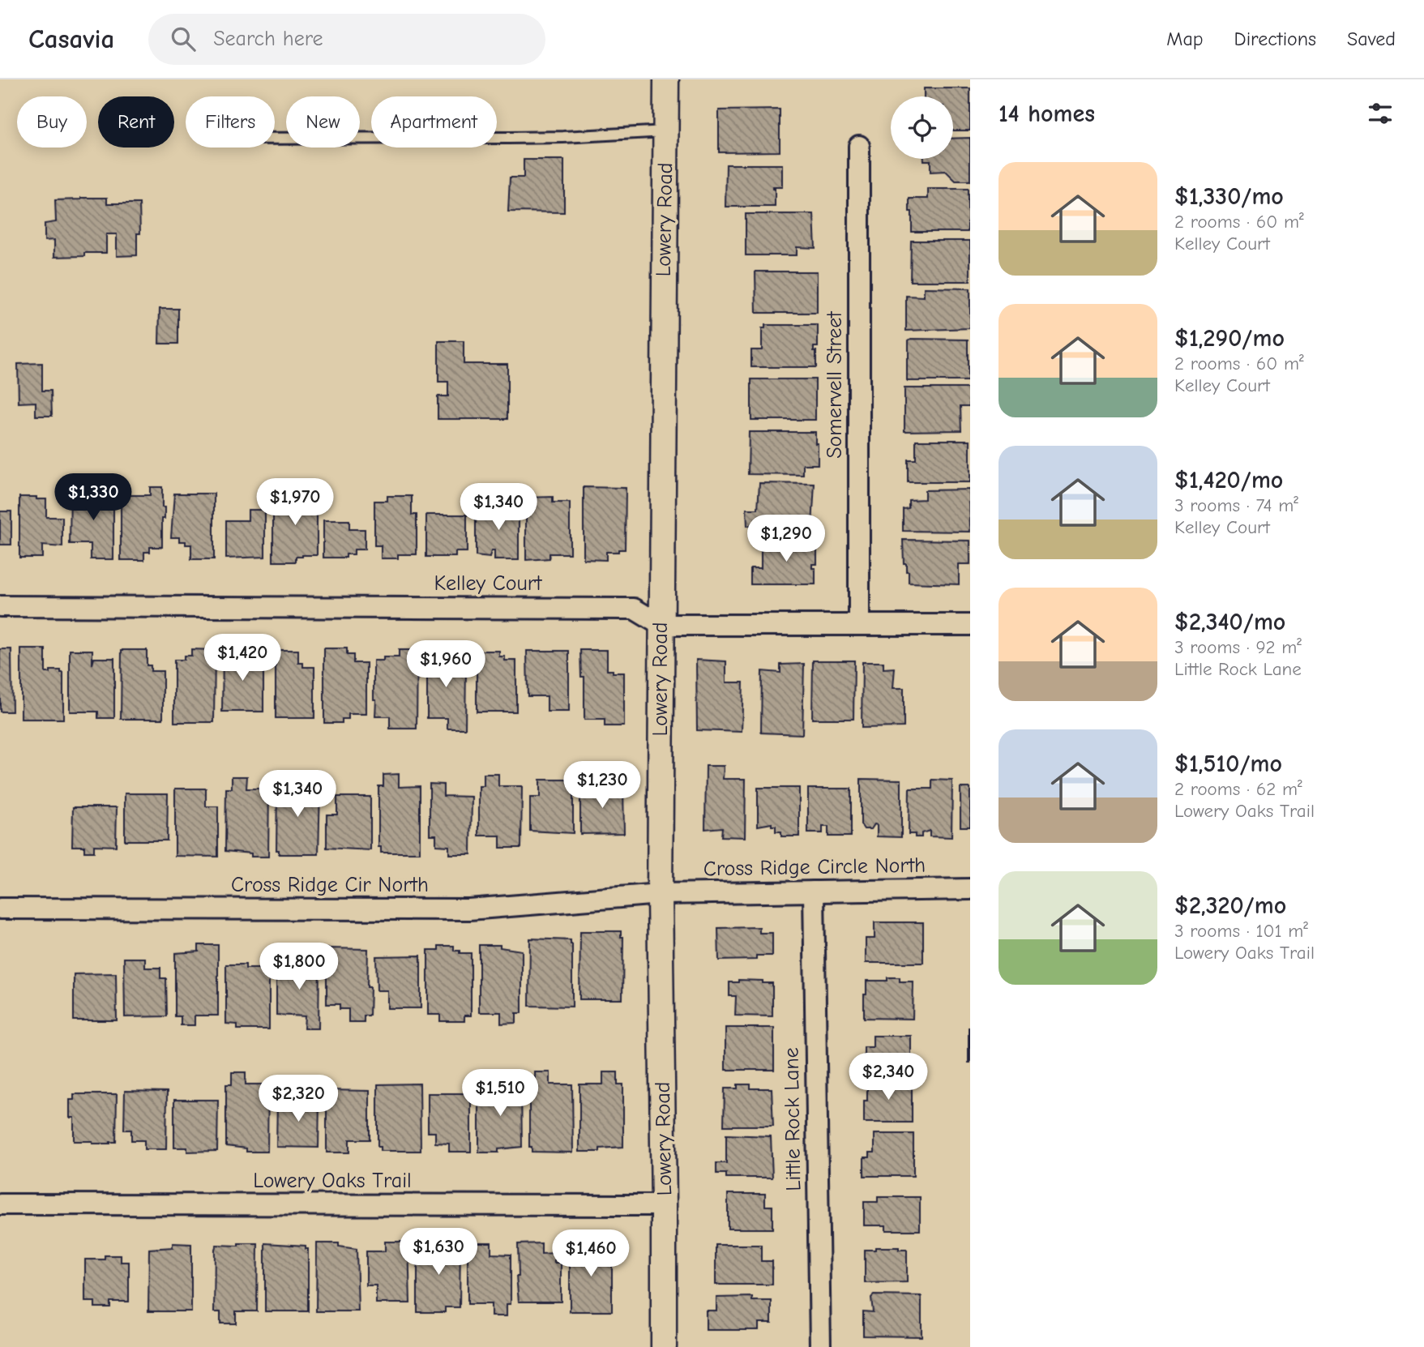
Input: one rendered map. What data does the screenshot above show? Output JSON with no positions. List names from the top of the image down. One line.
{"streets":{"street":["Lowery Road","Somervell Street","Kelley Court","Cross Ridge Circle North","Cross Ridge Cir North","Little Rock Lane","Lowery Oaks Trail"]},"crossings":[["Lowery Road","Kelley Court"],["Lowery Road","Cross Ridge Circle North"],["Lowery Road","Cross Ridge Cir North"],["Lowery Road","Lowery Oaks Trail"],["Cross Ridge Circle North","Cross Ridge Cir North"],["Cross Ridge Circle North","Little Rock Lane"]],"page":{"header":"Casavia","search":"Search here","nav":["Map","Directions","Saved"],"heading":"14 homes","chip":["Buy","Rent","Filters","New","Apartment"],"list":[{"name":"$1,330/mo","note":"2 rooms · 60 m² · Kelley Court"},{"name":"$1,290/mo","note":"2 rooms · 60 m² · Kelley Court"},{"name":"$1,420/mo","note":"3 rooms · 74 m² · Kelley Court"},{"name":"$2,340/mo","note":"3 rooms · 92 m² · Little Rock Lane"},{"name":"$1,510/mo","note":"2 rooms · 62 m² · Lowery Oaks Trail"},{"name":"$2,320/mo","note":"3 rooms · 101 m² · Lowery Oaks Trail"}],"price":["$1,330","$1,970","$1,340","$1,290","$1,420","$1,960","$1,230","$1,340","$1,800","$2,340","$1,510","$2,320","$1,630","$1,460"]}}
